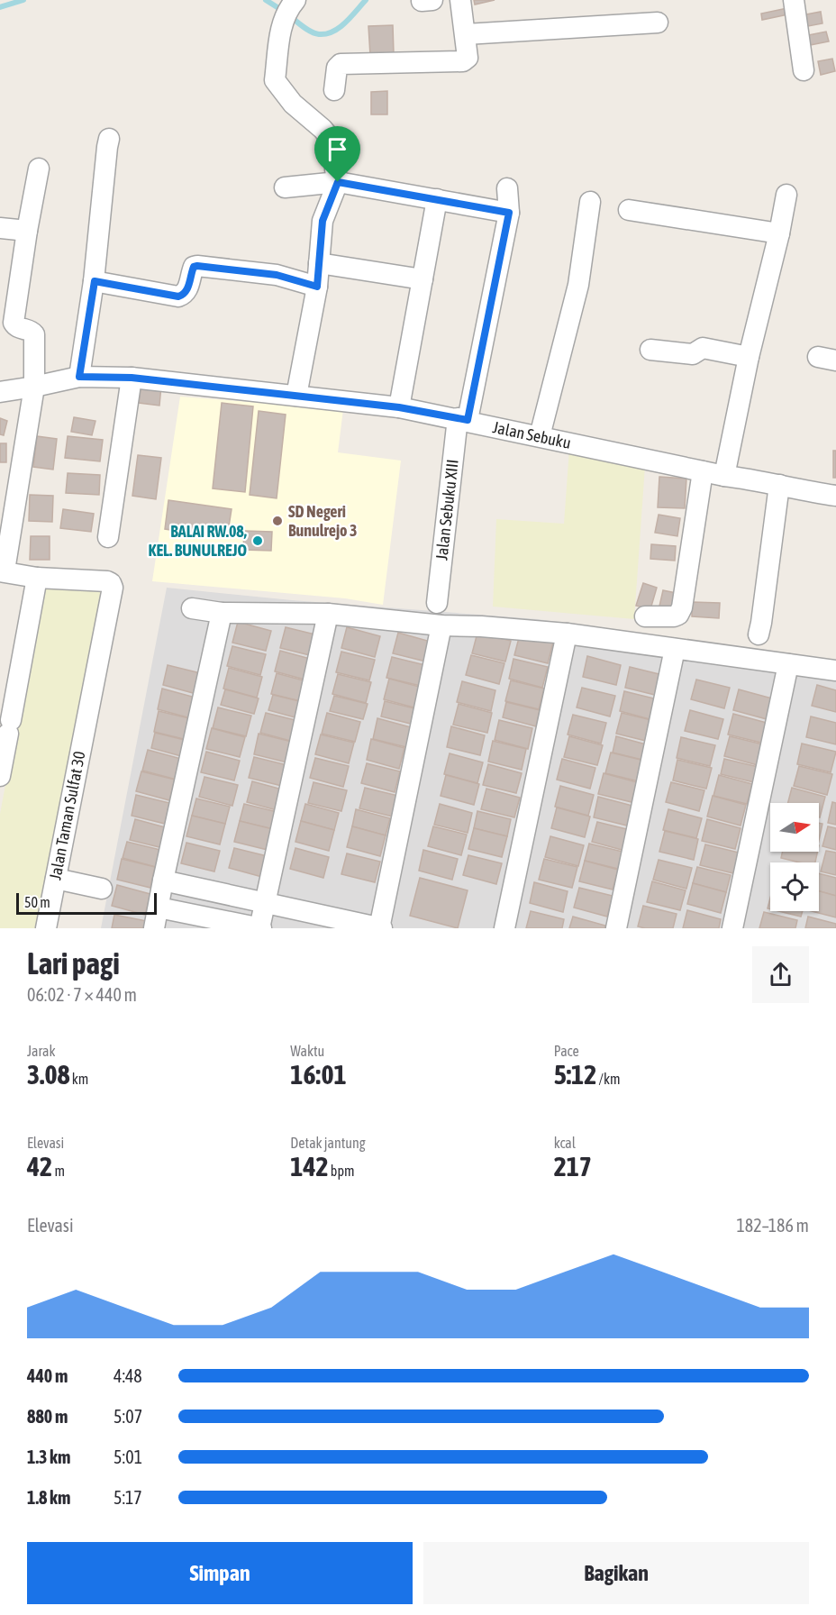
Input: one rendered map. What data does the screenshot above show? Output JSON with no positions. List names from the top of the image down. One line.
{"streets":{"street":["Jalan Sebuku","Jalan Sebuku XIII","Jalan Taman Sulfat 30"]},"crossings":[["Jalan Sebuku","Jalan Sebuku XIII"]],"places":["SD Negeri Bunulrejo 3","BALAI RW.08, KEL. BUNULREJO"],"scale_bar":"50 m","north":"right","page":{"scale":"50 m","heading":["Lari pagi","06:02 · 7 × 440 m"],"stats":[["Jarak","3.08 km"],["Waktu","16:01"],["Pace","5:12 /km"],["Elevasi","42 m"],["Detak jantung","142 bpm"],["kcal","217"]],"chart":["Elevasi","182–186 m"],"list":[{"name":"440 m","note":"4:48"},{"name":"880 m","note":"5:07"},{"name":"1.3 km","note":"5:01"},{"name":"1.8 km","note":"5:17"}],"buttons":["Simpan","Bagikan"]}}
